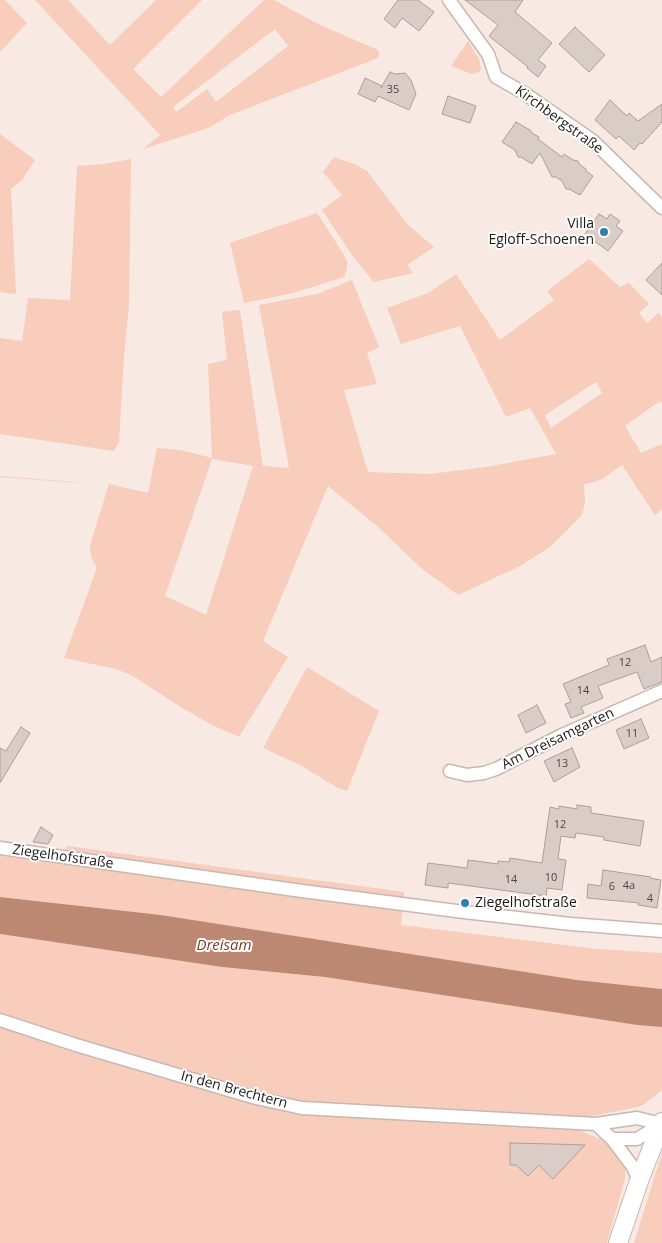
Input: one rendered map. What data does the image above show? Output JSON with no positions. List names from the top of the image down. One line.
{"streets":{"street":["Kirchbergstraße","Am Dreisamgarten","Ziegelhofstraße","In den Brechtern"]},"water":["Dreisam"],"places":["Villa Egloff-Schoenen","Ziegelhofstraße"],"house_numbers":["35","12","14","11","13","12","10","14","4a","6","4"]}
